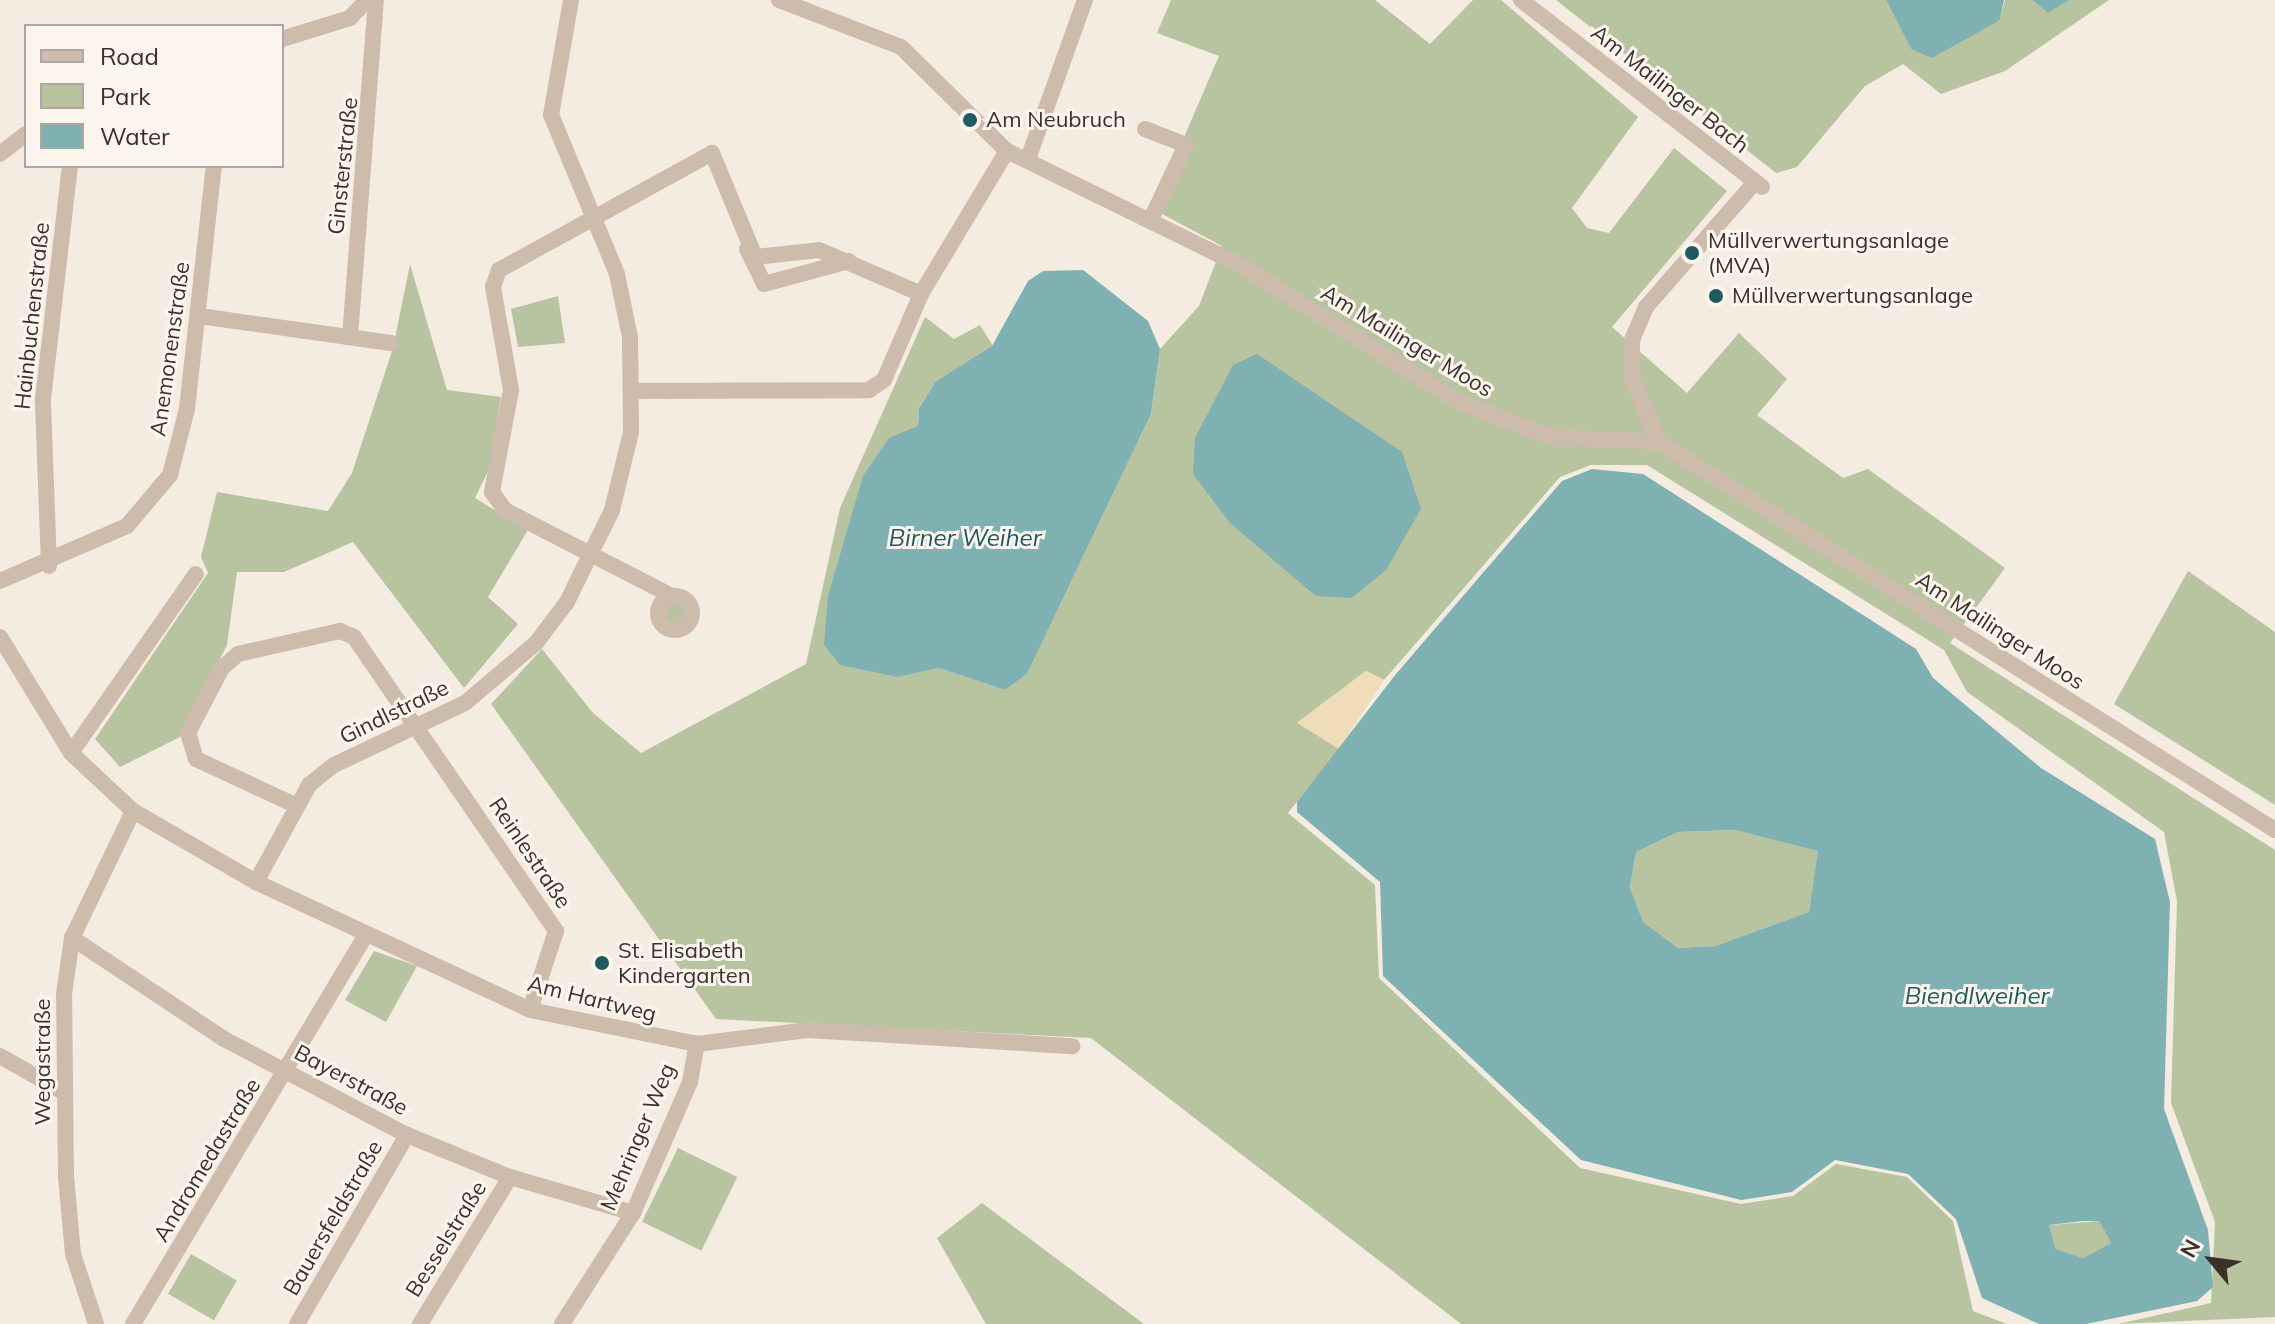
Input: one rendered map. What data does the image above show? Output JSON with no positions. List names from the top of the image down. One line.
{"streets":{"street":["Am Mailinger Bach","Ginsterstraße","Hainbuchenstraße","Am Mailinger Moos","Anemonenstraße","Gindlstraße","Reinlestraße","Am Hartweg","Wegastraße","Bayerstraße","Mehringer Weg","Andromedastraße","Bauersfeldstraße","Besselstraße"]},"crossings":[["Am Mailinger Bach","Am Mailinger Moos"],["Hainbuchenstraße","Anemonenstraße"],["Gindlstraße","Reinlestraße"],["Gindlstraße","Am Hartweg"],["Reinlestraße","Am Hartweg"],["Am Hartweg","Wegastraße"],["Am Hartweg","Mehringer Weg"],["Am Hartweg","Andromedastraße"],["Wegastraße","Bayerstraße"],["Bayerstraße","Mehringer Weg"],["Bayerstraße","Andromedastraße"],["Bayerstraße","Bauersfeldstraße"],["Bayerstraße","Besselstraße"]],"water":["Birner Weiher","Biendlweiher"],"places":["Am Neubruch","Müllverwertungsanlage (MVA)","Müllverwertungsanlage","St. Elisabeth Kindergarten"],"legend":["Road","Park","Water"],"north":"top left"}
